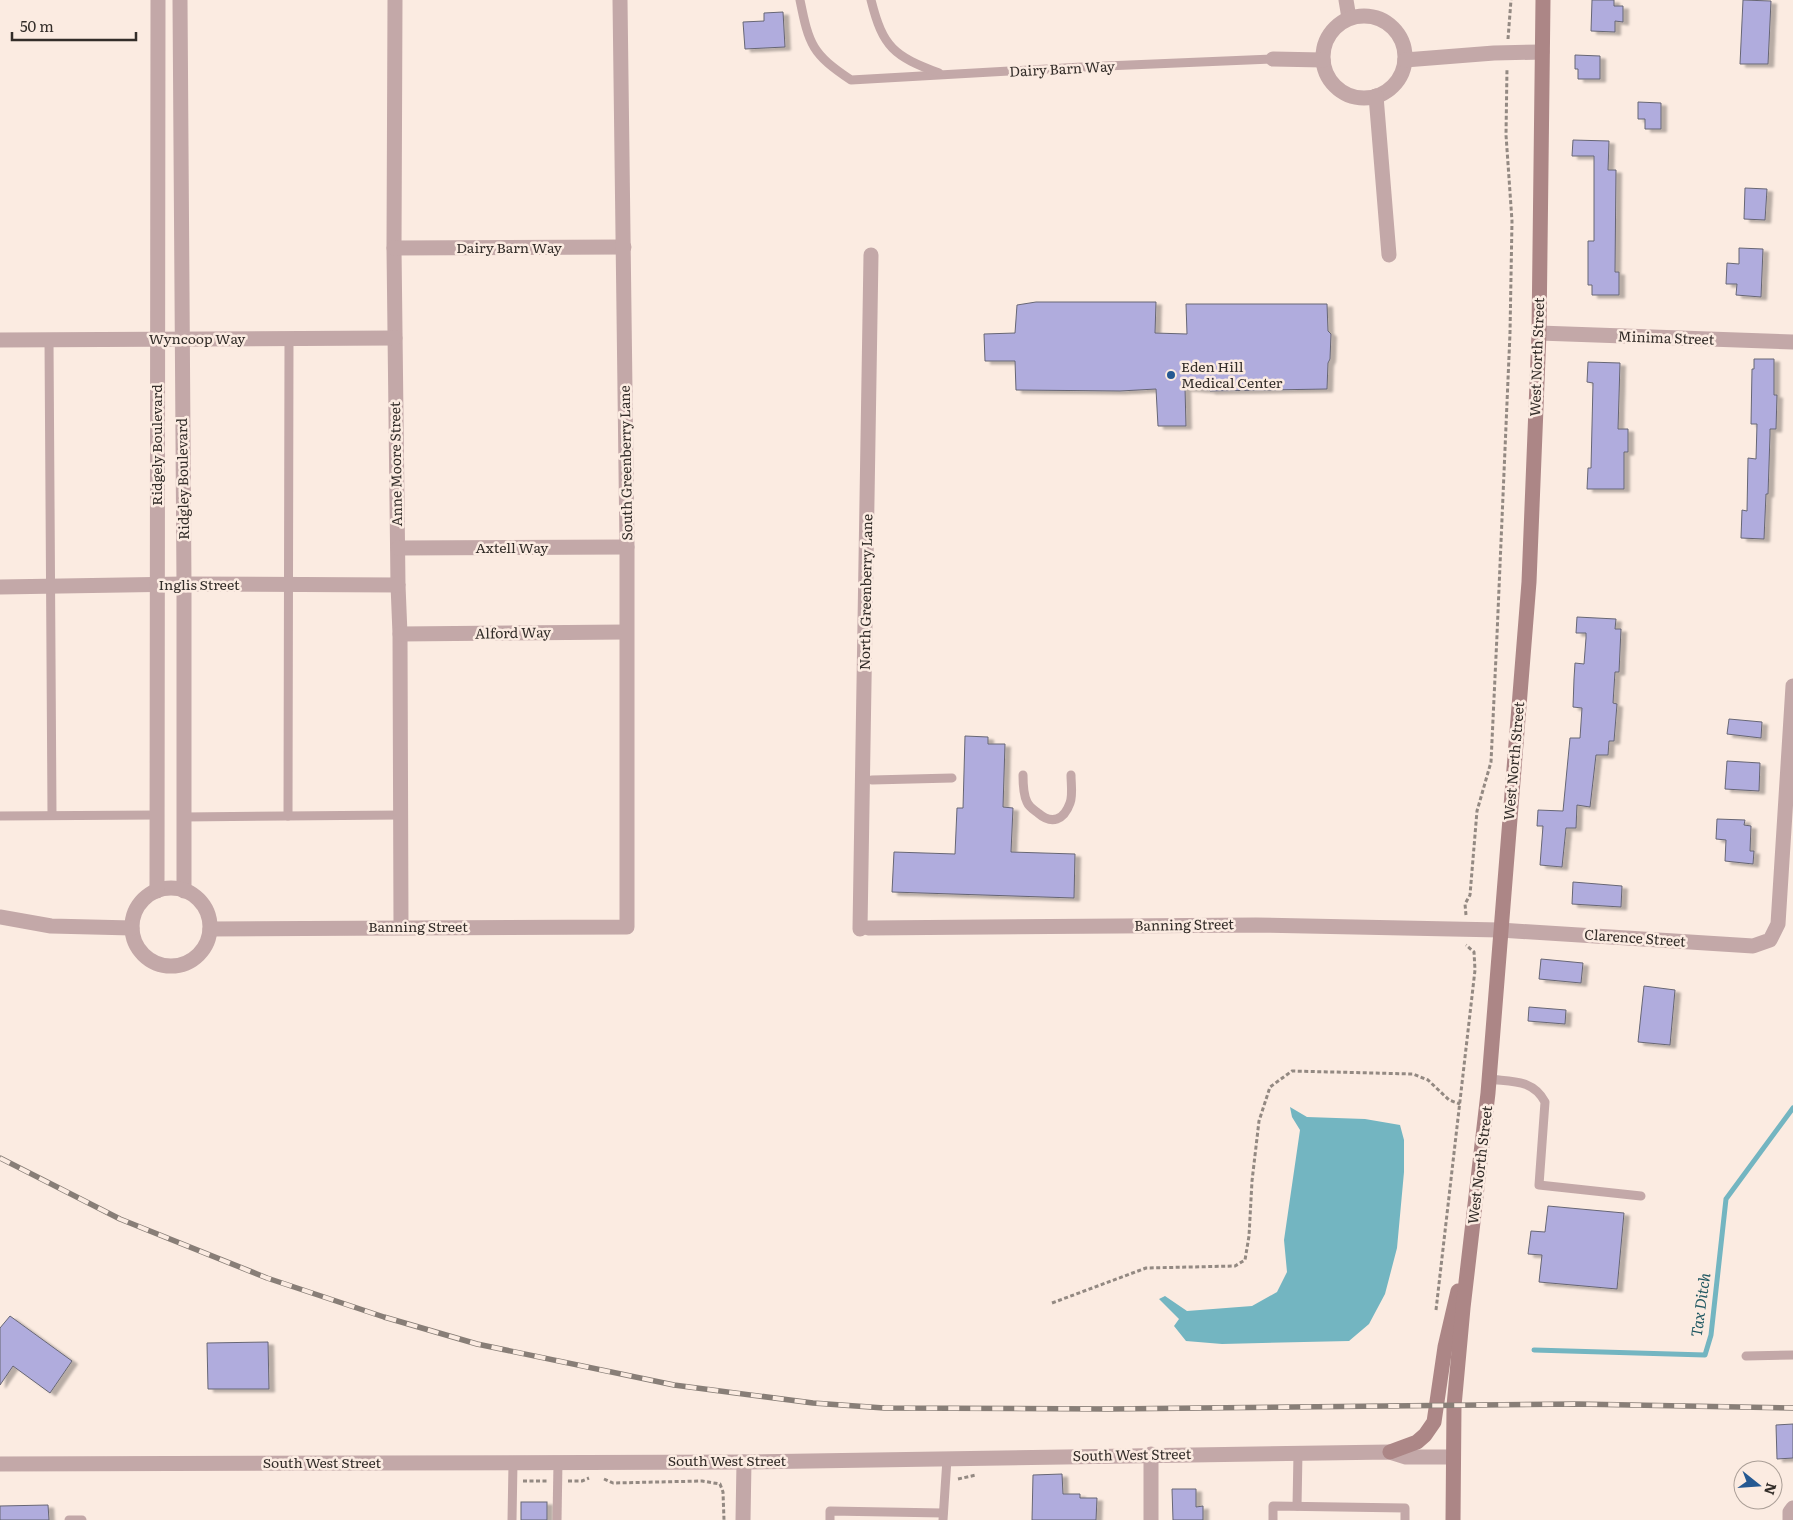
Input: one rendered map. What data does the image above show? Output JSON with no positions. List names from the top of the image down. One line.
{"streets":{"main road":["West North Street"],"street":["Dairy Barn Way","Minima Street","Wyncoop Way","Ridgely Boulevard","South Greenberry Lane","Anne Moore Street","Ridgley Boulevard","Axtell Way","Inglis Street","North Greenberry Lane","Alford Way","Banning Street","Clarence Street","South West Street"]},"crossings":[["Dairy Barn Way","South Greenberry Lane"],["Dairy Barn Way","Anne Moore Street"],["Minima Street","West North Street"],["Wyncoop Way","Ridgely Boulevard"],["Wyncoop Way","Anne Moore Street"],["Wyncoop Way","Ridgley Boulevard"],["West North Street","Banning Street"],["West North Street","Clarence Street"],["West North Street","South West Street"],["Ridgely Boulevard","Ridgley Boulevard"],["Ridgely Boulevard","Inglis Street"],["Ridgely Boulevard","Banning Street"],["South Greenberry Lane","Axtell Way"],["South Greenberry Lane","Alford Way"],["South Greenberry Lane","Banning Street"],["Anne Moore Street","Axtell Way"],["Anne Moore Street","Inglis Street"],["Anne Moore Street","Alford Way"],["Anne Moore Street","Banning Street"],["Ridgley Boulevard","Inglis Street"],["Ridgley Boulevard","Banning Street"],["North Greenberry Lane","Banning Street"],["Banning Street","Clarence Street"]],"water":["Tax Ditch"],"places":["Eden Hill Medical Center"],"scale_bar":"50 m","north":"right"}
